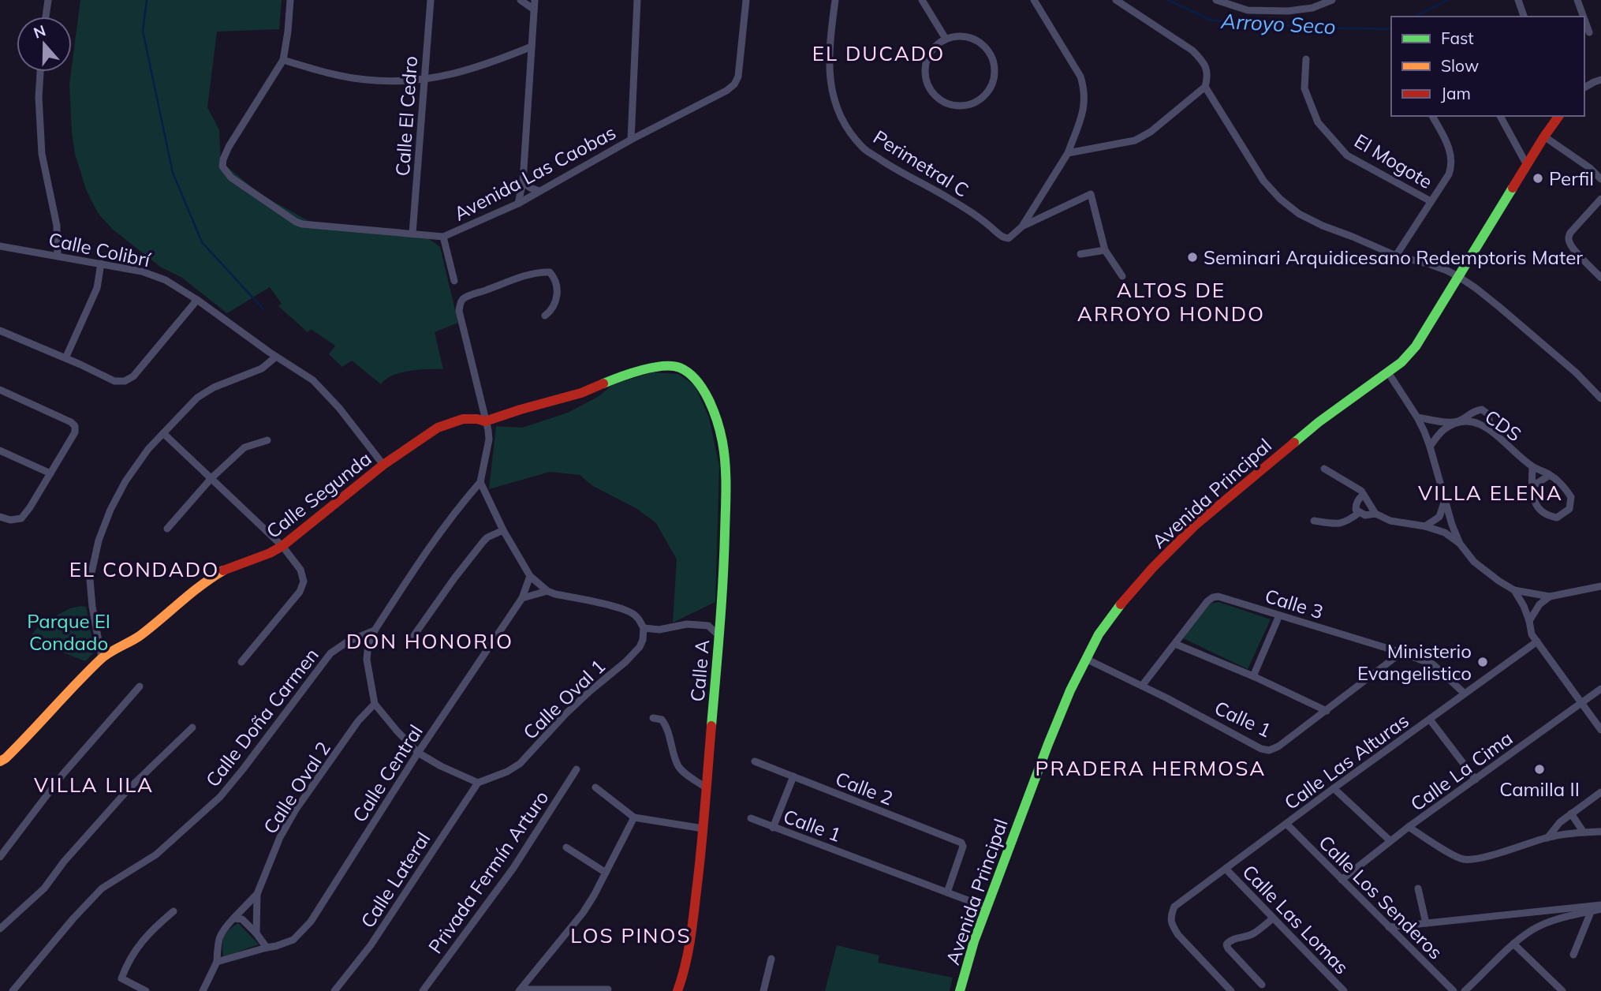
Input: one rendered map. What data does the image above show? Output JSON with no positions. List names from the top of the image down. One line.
{"streets":{"street":["Calle El Cedro","El Mogote","Perimetral C","Avenida Las Caobas","Calle Colibrí","CDS","Avenida Principal","Calle Segunda","Calle 3","Calle A","Calle Oval 1","Calle Doña Carmen","Calle 1","Calle Las Alturas","Calle La Cima","Calle Central","Calle Oval 2","Calle 2","Privada Fermín Arturo","Calle Lateral","Calle Los Senderos","Calle Las Lomas"]},"crossings":[["Calle El Cedro","Avenida Las Caobas"],["Calle Colibrí","Calle Segunda"],["Avenida Principal","Calle 1"],["Calle Segunda","Calle A"],["Calle 3","Calle 1"],["Calle 3","Calle Las Alturas"],["Calle Oval 1","Calle Lateral"],["Calle 1","Calle 2"],["Calle Las Alturas","Calle Los Senderos"],["Calle Las Alturas","Calle Las Lomas"],["Calle La Cima","Calle Los Senderos"],["Calle Central","Calle Oval 2"]],"districts":["EL DUCADO","ALTOS DE ARROYO HONDO","VILLA ELENA","EL CONDADO","DON HONORIO","PRADERA HERMOSA","VILLA LILA","LOS PINOS"],"water":["Arroyo Seco"],"parks":["Parque El Condado"],"places":["Perfil","Seminari Arquidicesano Redemptoris Mater","Ministerio Evangelistico","Camilla II"],"legend":["Fast","Slow","Jam"],"north":"top"}
